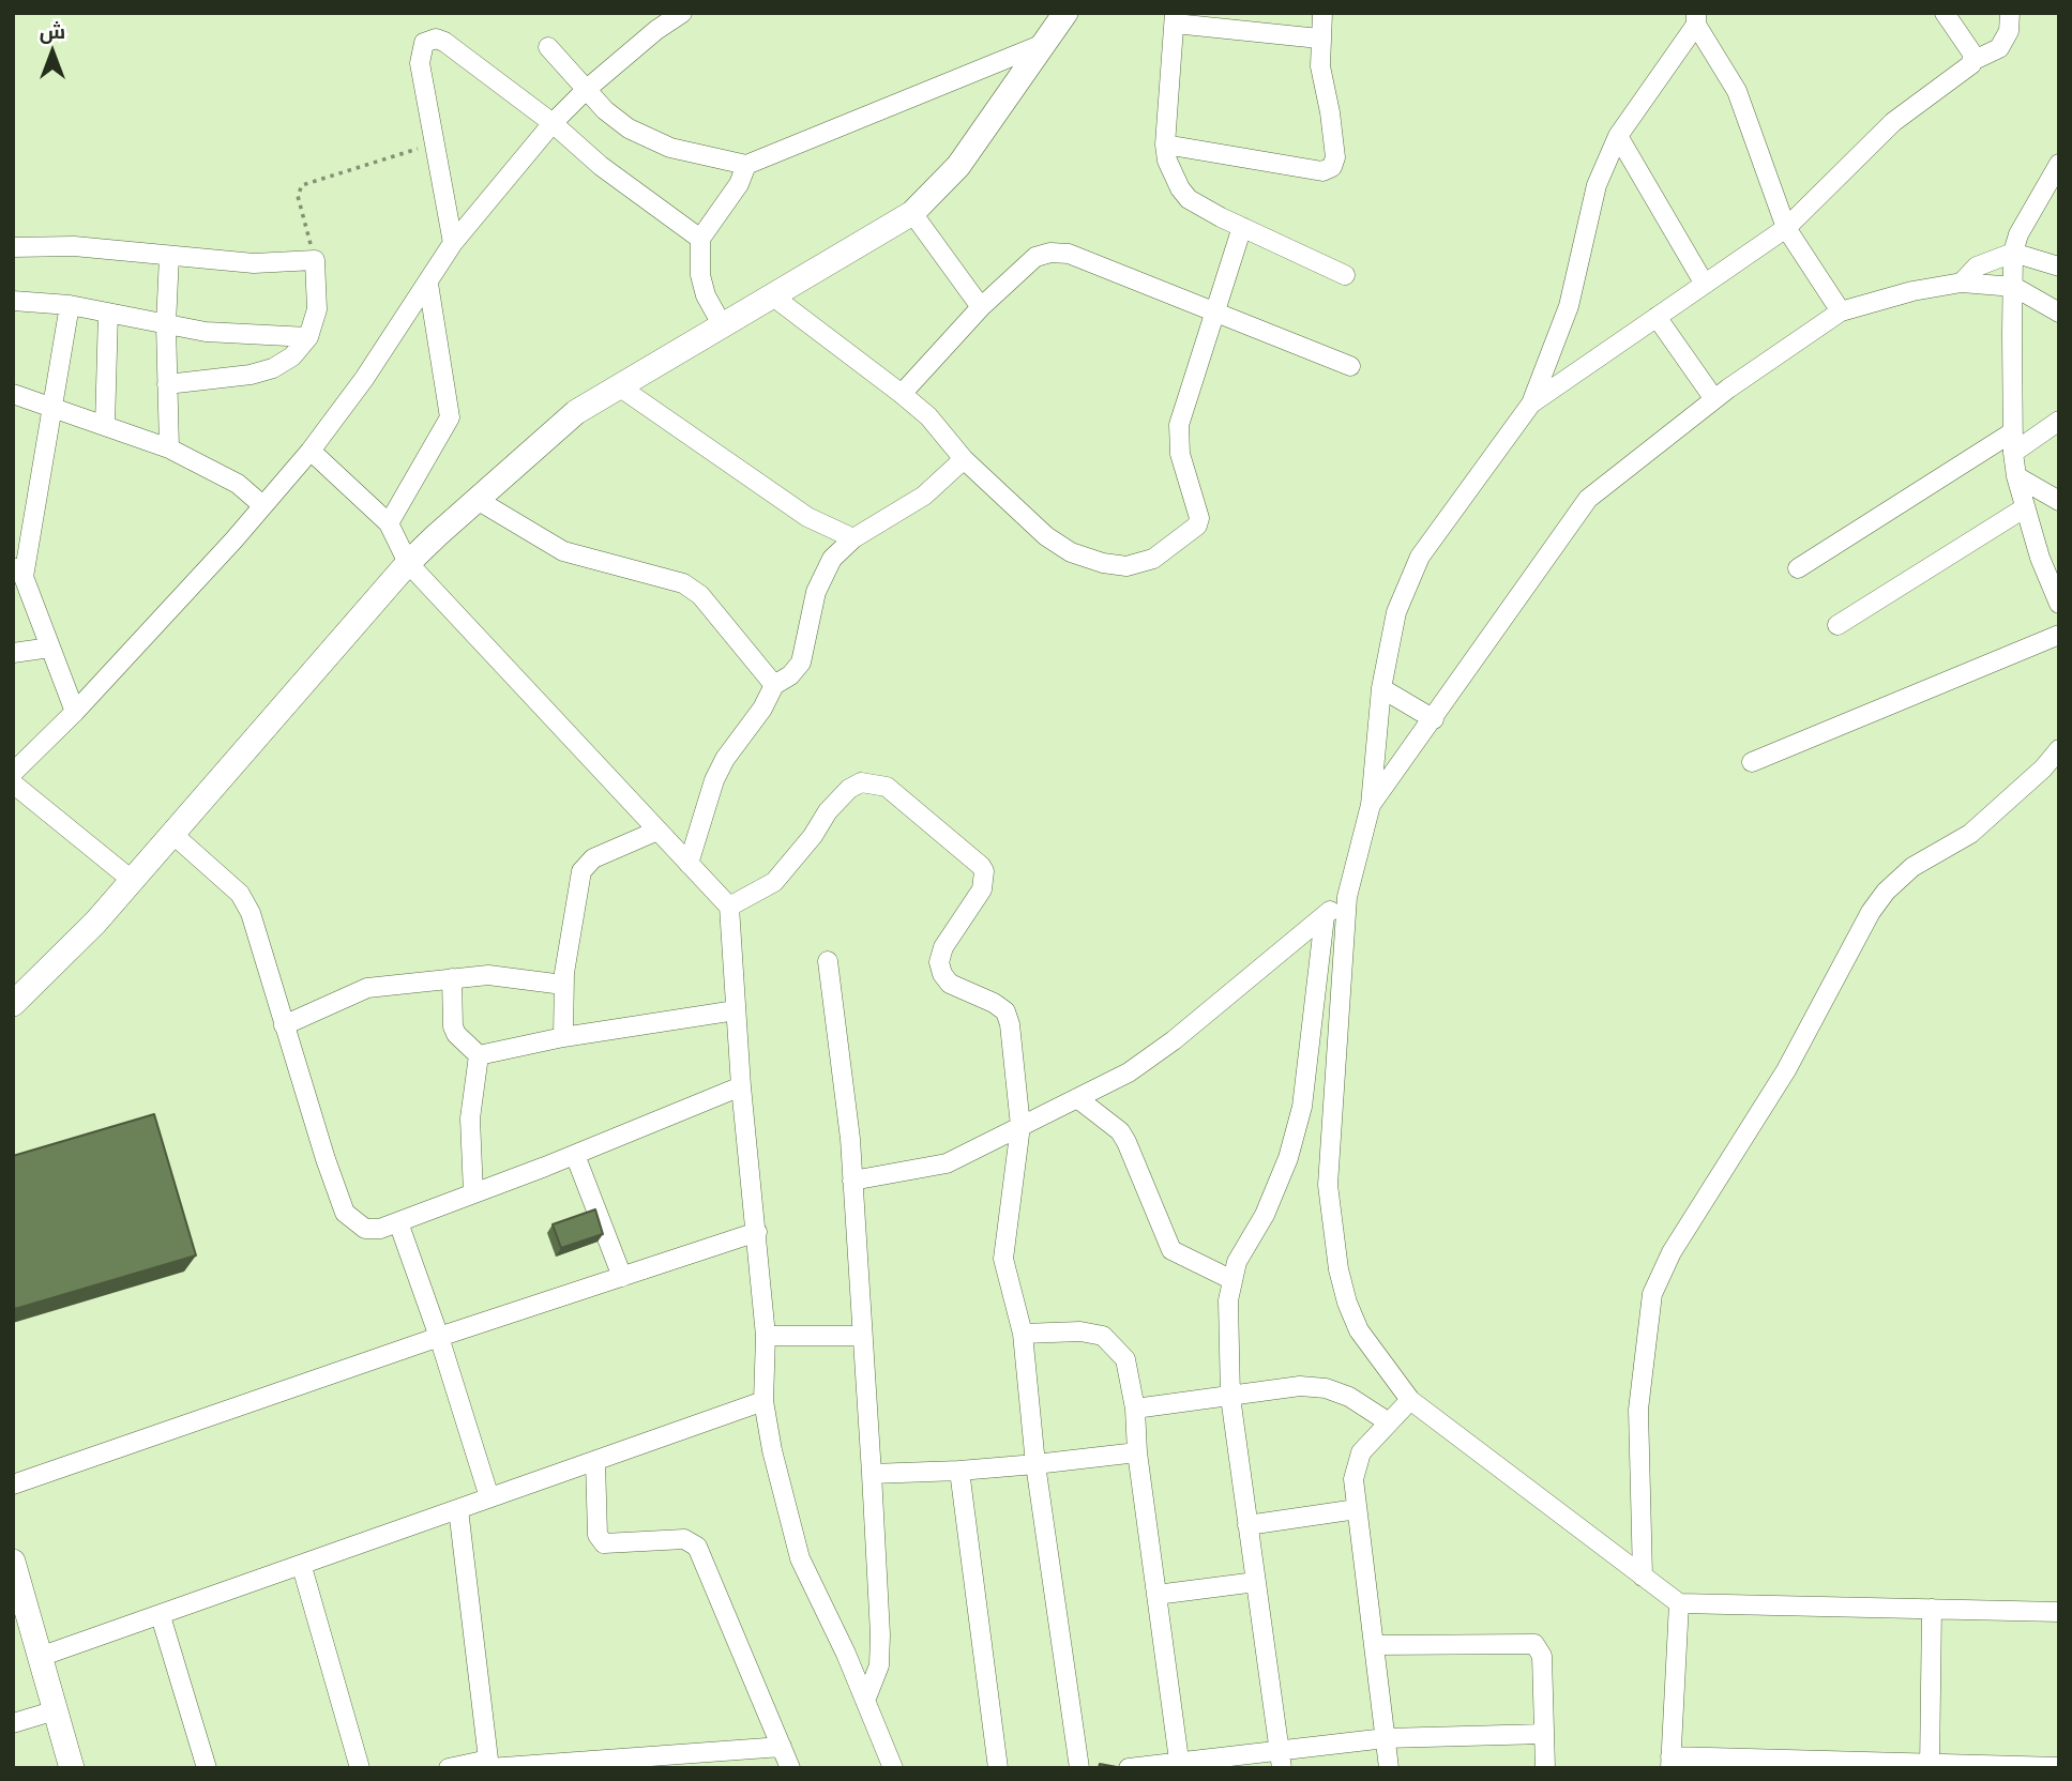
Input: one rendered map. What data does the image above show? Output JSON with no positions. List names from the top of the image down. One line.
{"north":"top"}
